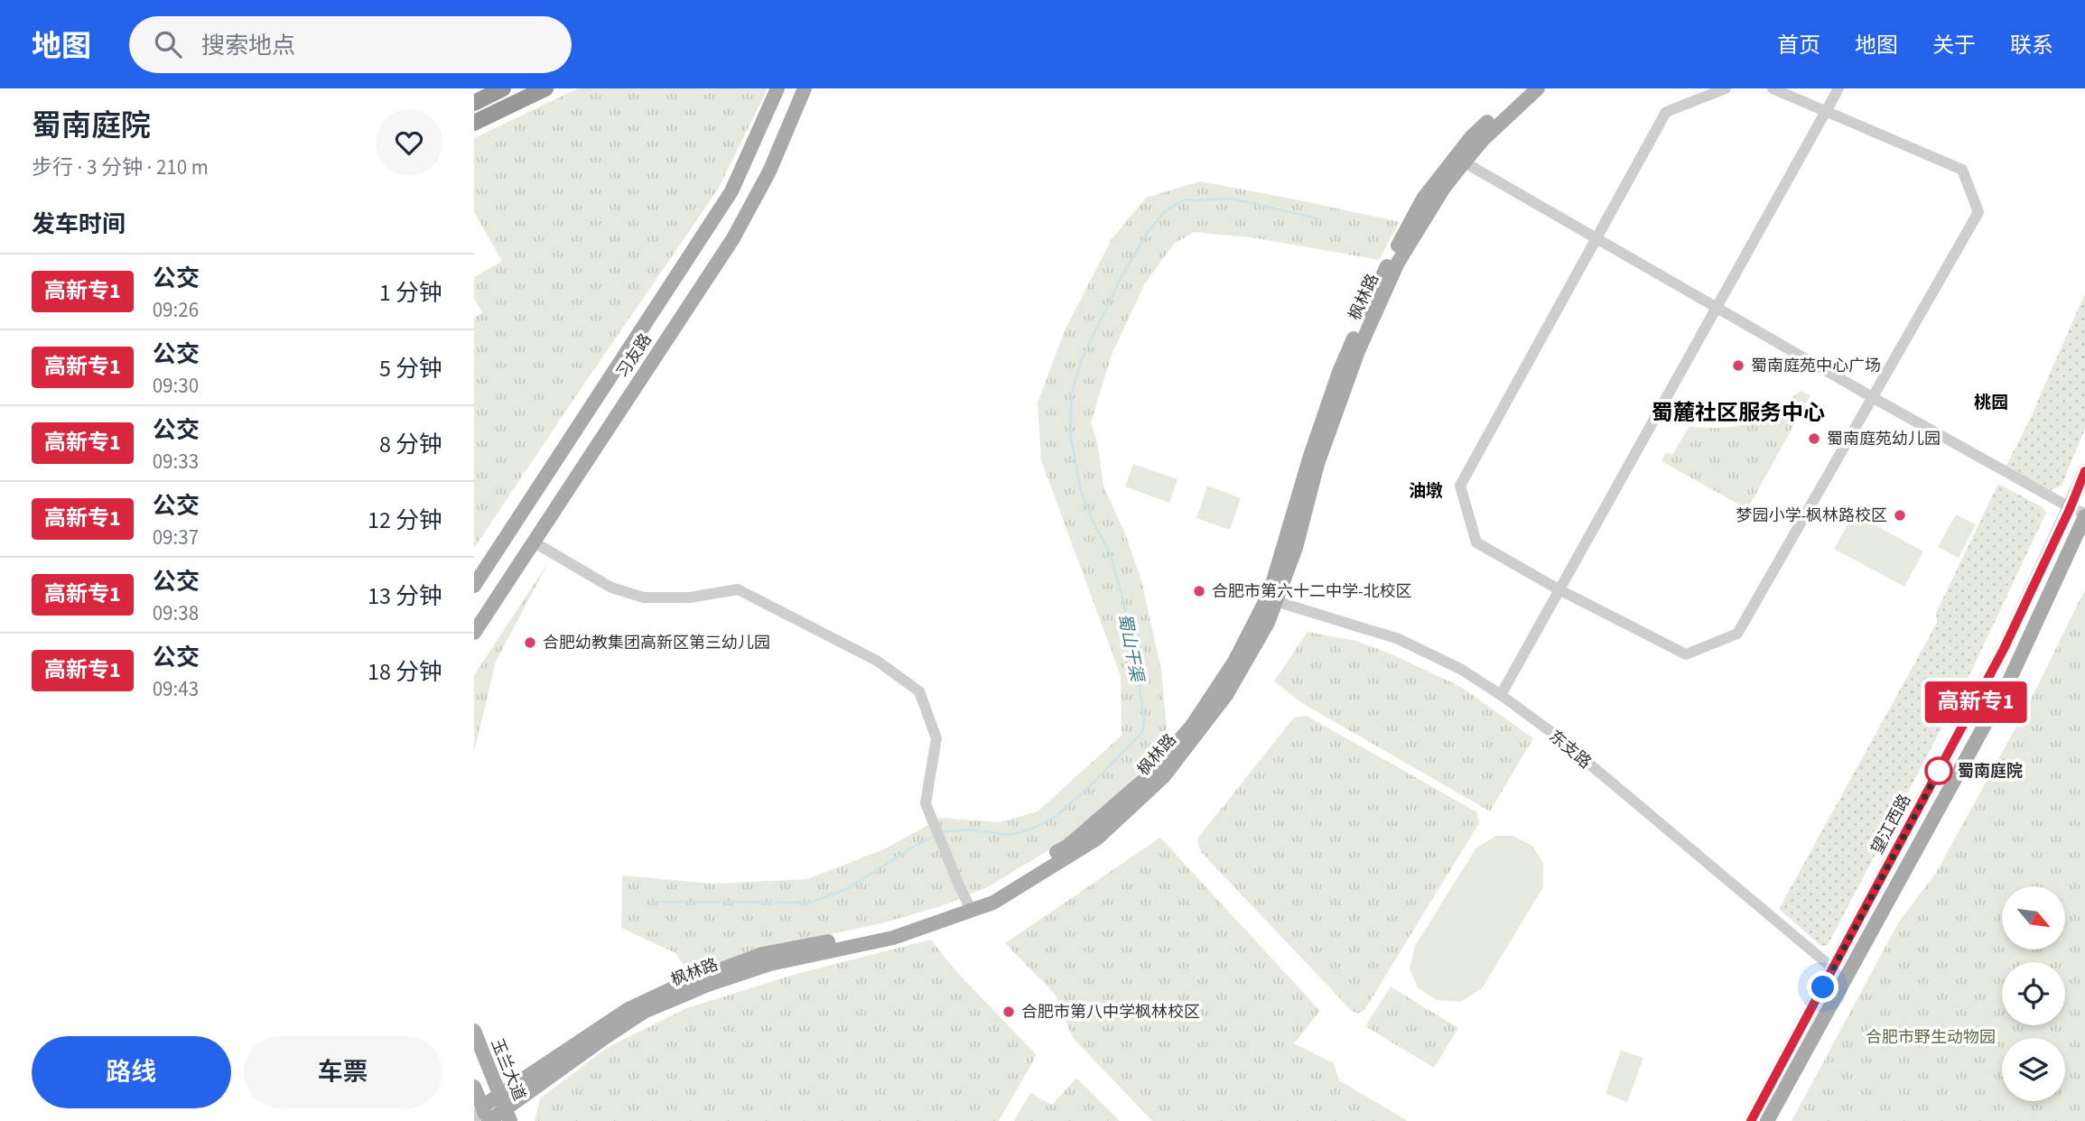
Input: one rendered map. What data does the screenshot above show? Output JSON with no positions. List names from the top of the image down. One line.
{"streets":{"main road":["枫林路","习友路","望江西路","玉兰大道"],"street":["东支路"]},"crossings":[["枫林路","东支路"],["枫林路","玉兰大道"],["东支路","望江西路"]],"districts":["桃园","蜀麓社区服务中心","油墩"],"water":["蜀山干渠"],"parks":["合肥市野生动物园"],"places":["蜀南庭苑中心广场","蜀南庭苑幼儿园","梦园小学-枫林路校区","合肥市第六十二中学-北校区","合肥幼教集团高新区第三幼儿园","蜀南庭院","合肥市第八中学枫林校区"],"lines":["bus line 高新专1"],"north":"bottom right","page":{"header":"地图","search":"搜索地点","nav":["首页","地图","关于","联系"],"heading":[["蜀南庭院","步行 · 3 分钟 · 210 m"],"发车时间"],"on_map":"高新专1","list":[{"mark":"高新专1","name":"公交","note":"09:26","value":"1 分钟"},{"mark":"高新专1","name":"公交","note":"09:30","value":"5 分钟"},{"mark":"高新专1","name":"公交","note":"09:33","value":"8 分钟"},{"mark":"高新专1","name":"公交","note":"09:37","value":"12 分钟"},{"mark":"高新专1","name":"公交","note":"09:38","value":"13 分钟"},{"mark":"高新专1","name":"公交","note":"09:43","value":"18 分钟"}],"buttons":["路线","车票"]}}
